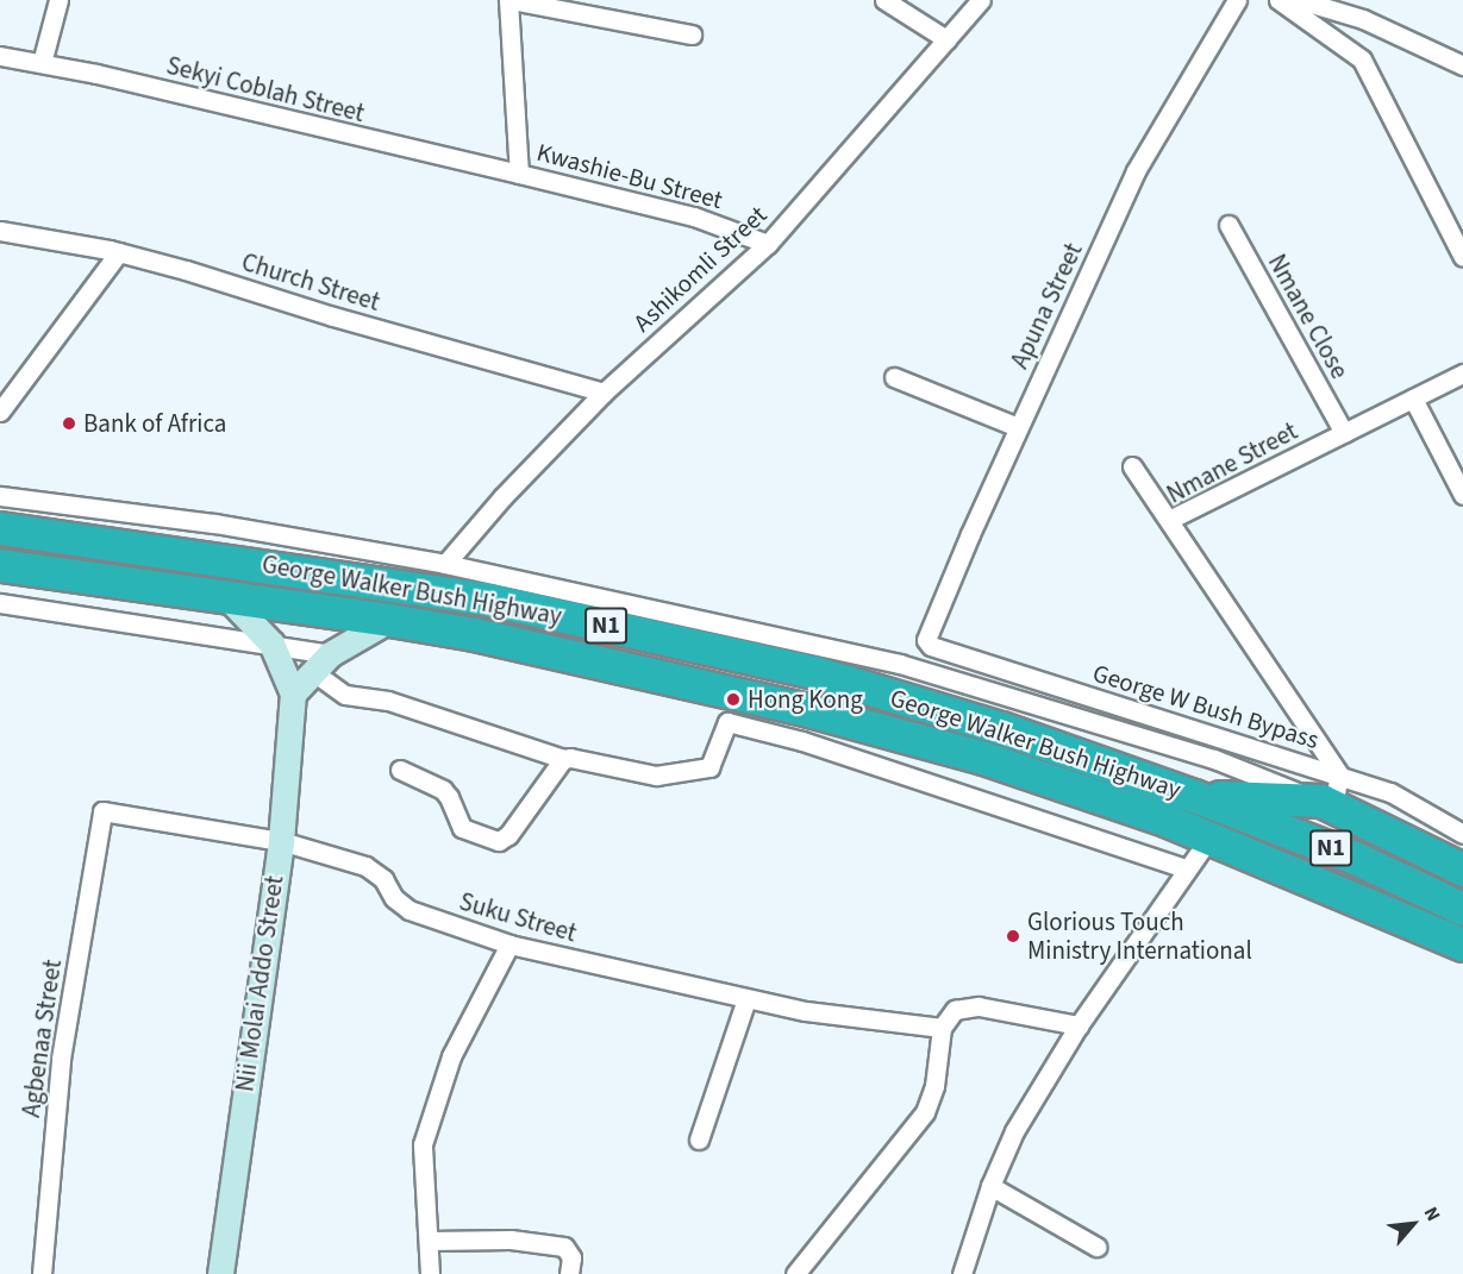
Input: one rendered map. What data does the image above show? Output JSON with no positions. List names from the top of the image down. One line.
{"streets":{"highway":["George Walker Bush Highway","N1"],"street":["Sekyi Coblah Street","Kwashie-Bu Street","Ashikomli Street","Church Street","Apuna Street","Nmane Close","Nmane Street","George W Bush Bypass","Suku Street","Nii Molai Addo Street","Agbenaa Street"]},"crossings":[["Sekyi Coblah Street","Kwashie-Bu Street"],["Kwashie-Bu Street","Ashikomli Street"],["Ashikomli Street","Church Street"],["Apuna Street","George W Bush Bypass"],["Nmane Close","Nmane Street"],["Nmane Street","George W Bush Bypass"],["George Walker Bush Highway","Nii Molai Addo Street"],["Suku Street","Nii Molai Addo Street"],["Suku Street","Agbenaa Street"]],"places":["Bank of Africa","Hong Kong","Glorious Touch Ministry International"],"north":"top right"}
